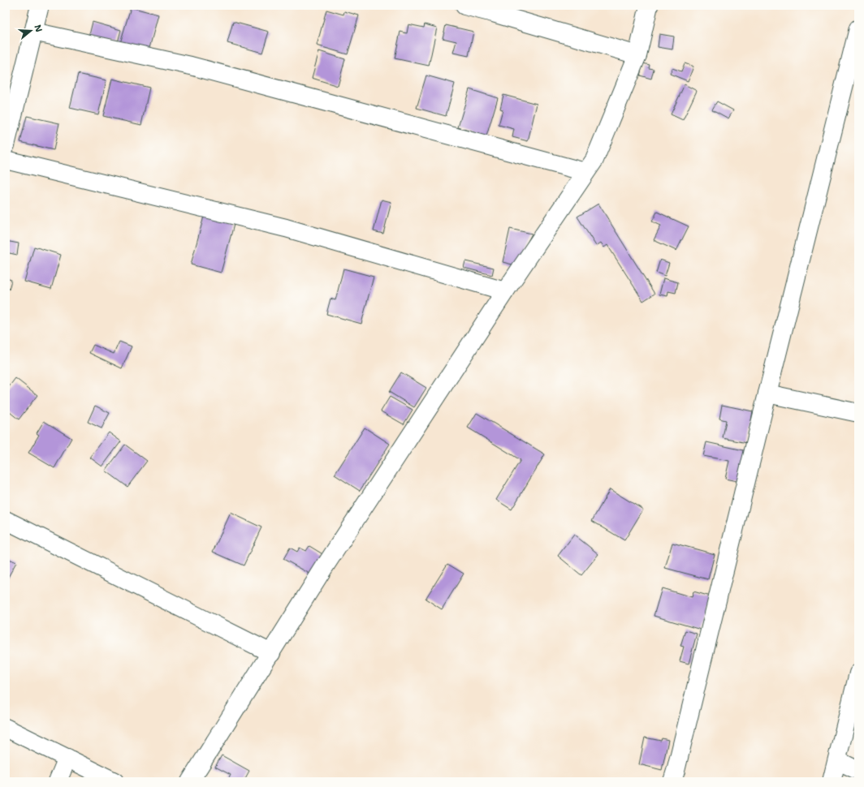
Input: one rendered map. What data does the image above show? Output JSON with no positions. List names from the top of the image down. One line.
{"north":"right"}
